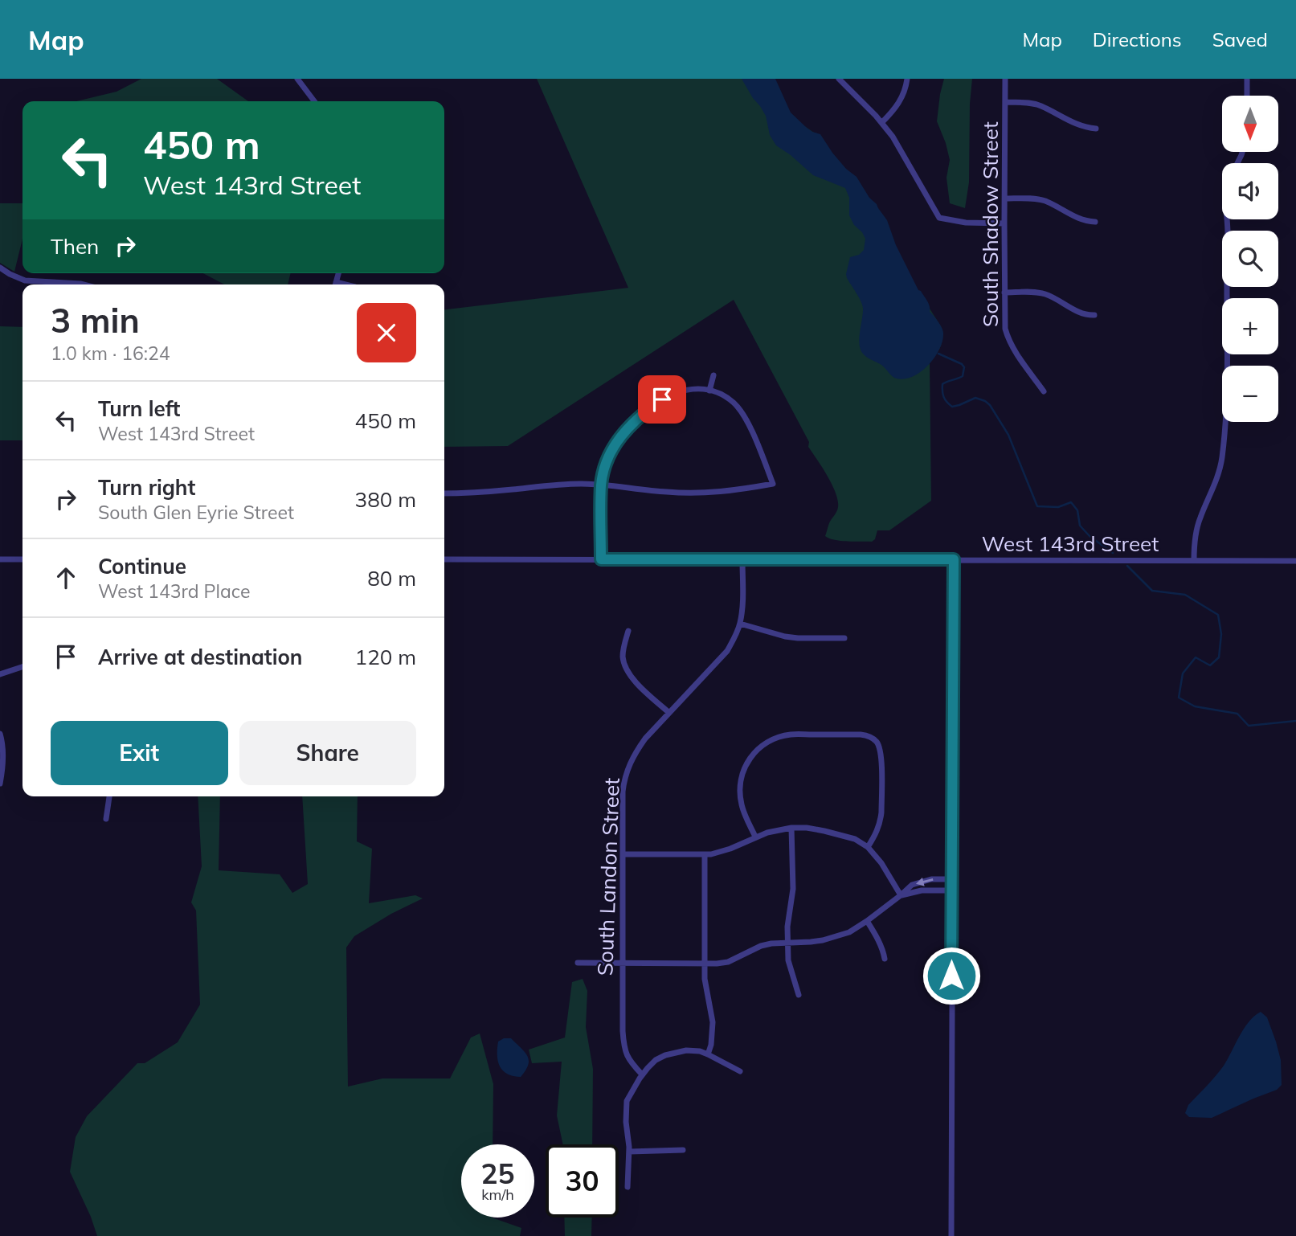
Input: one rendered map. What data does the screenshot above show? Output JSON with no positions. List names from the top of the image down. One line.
{"streets":{"street":["South Shadow Street","West 143rd Street","South Landon Street"]},"crossings":[["West 143rd Street","South Landon Street"]],"north":"bottom","page":{"header":"Map","nav":["Map","Directions","Saved"],"map_buttons":["+","−"],"turn":["450 m","West 143rd Street"],"then":"Then","heading":["3 min","1.0 km · 16:24"],"list":[{"name":"Turn left","note":"West 143rd Street","value":"450 m"},{"name":"Turn right","note":"South Glen Eyrie Street","value":"380 m"},{"name":"Continue","note":"West 143rd Place","value":"80 m"},{"name":"Arrive at destination","value":"120 m"}],"buttons":["Exit","Share"],"speed":"25 km/h","limit":"30"}}
